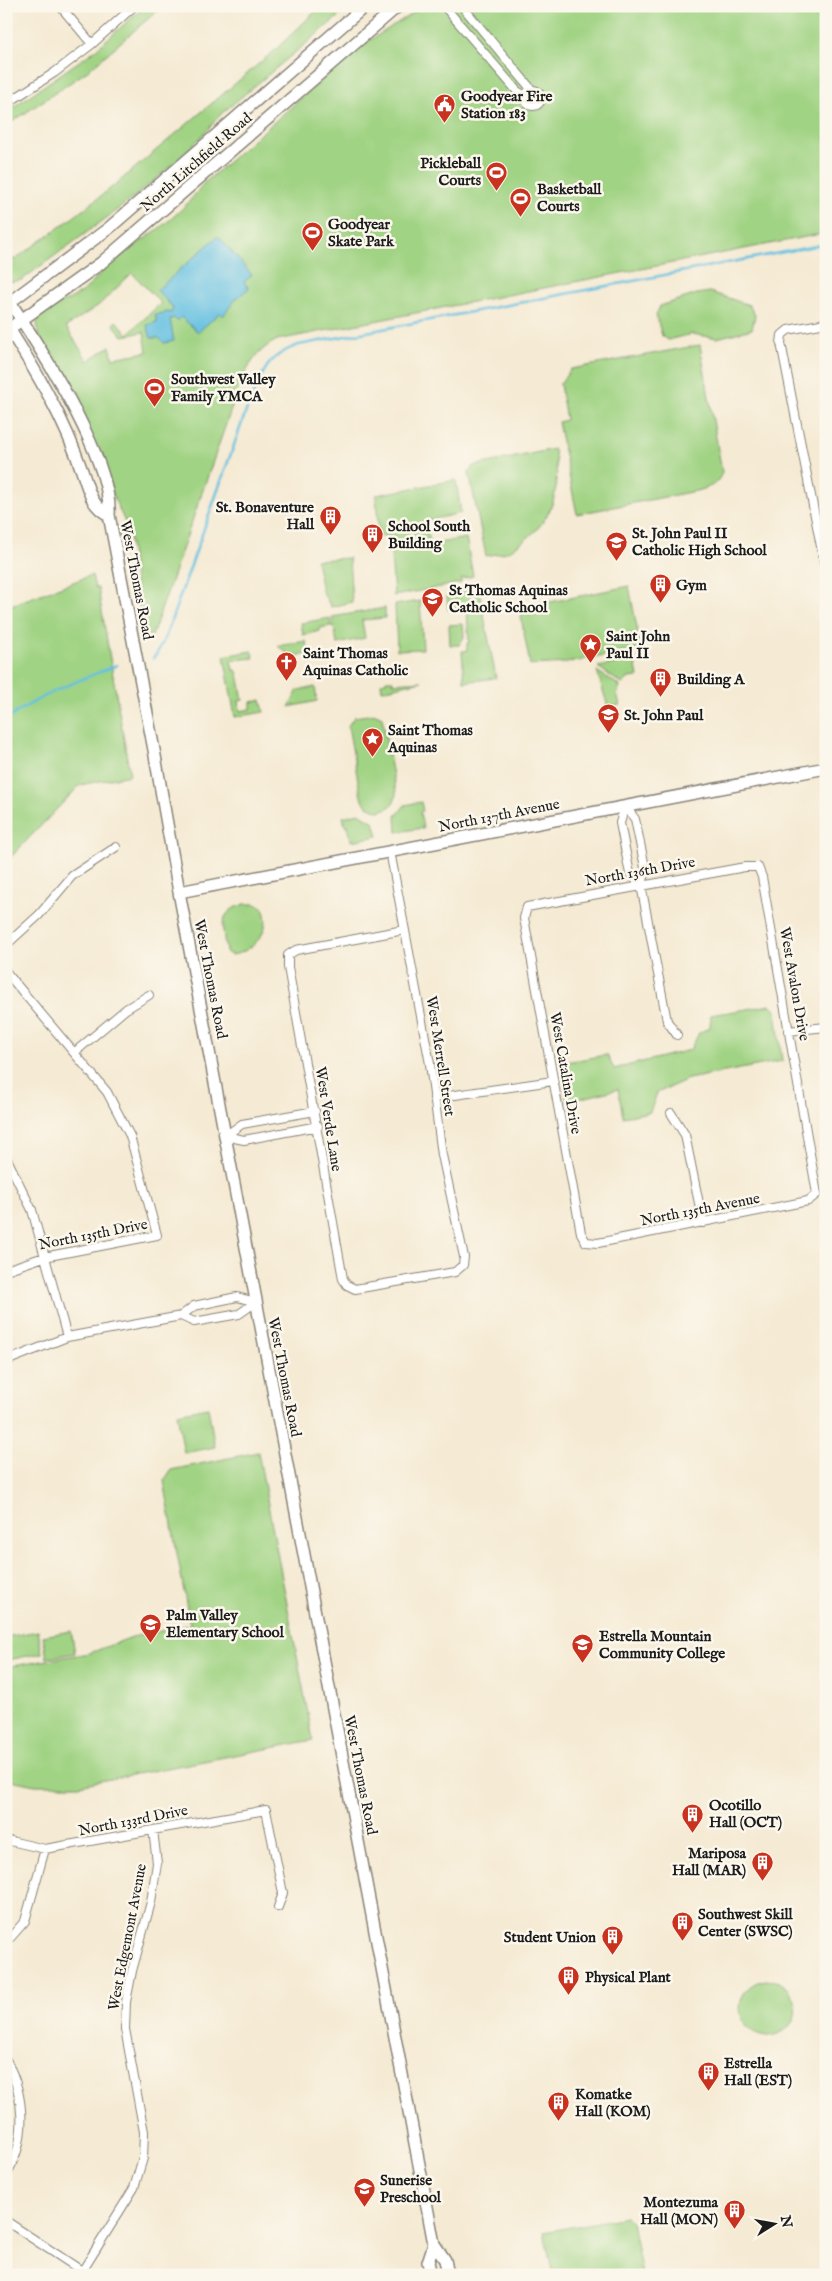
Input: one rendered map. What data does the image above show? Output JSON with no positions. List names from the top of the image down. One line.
{"streets":{"main road":["North Litchfield Road","West Thomas Road","North 137th Avenue"],"street":["North 136th Drive","West Avalon Drive","West Merrell Street","West Catalina Drive","West Verde Lane","North 135th Avenue","North 135th Drive","North 133rd Drive","West Edgemont Avenue"]},"crossings":[["North Litchfield Road","West Thomas Road"],["West Thomas Road","North 137th Avenue"],["North 137th Avenue","West Merrell Street"],["North 136th Drive","West Avalon Drive"],["North 136th Drive","West Catalina Drive"],["West Avalon Drive","North 135th Avenue"],["West Merrell Street","West Verde Lane"],["West Catalina Drive","North 135th Avenue"],["North 133rd Drive","West Edgemont Avenue"]],"places":{"public building":["Goodyear Fire Station 183"],"sports":["Pickleball Courts","Basketball Courts","Goodyear Skate Park","Southwest Valley Family YMCA"],"building":["St. Bonaventure Hall","School South Building","Gym","Building A","Ocotillo Hall (OCT)","Mariposa Hall (MAR)","Southwest Skill Center (SWSC)","Student Union","Physical Plant","Estrella Hall (EST)","Komatke Hall (KOM)","Montezuma Hall (MON)"],"school or university":["St. John Paul II Catholic High School","St Thomas Aquinas Catholic School","St. John Paul","Palm Valley Elementary School","Estrella Mountain Community College","Sunerise Preschool"],"place":["Saint John Paul II","Saint Thomas Aquinas"],"church":["Saint Thomas Aquinas Catholic"]},"north":"right"}
